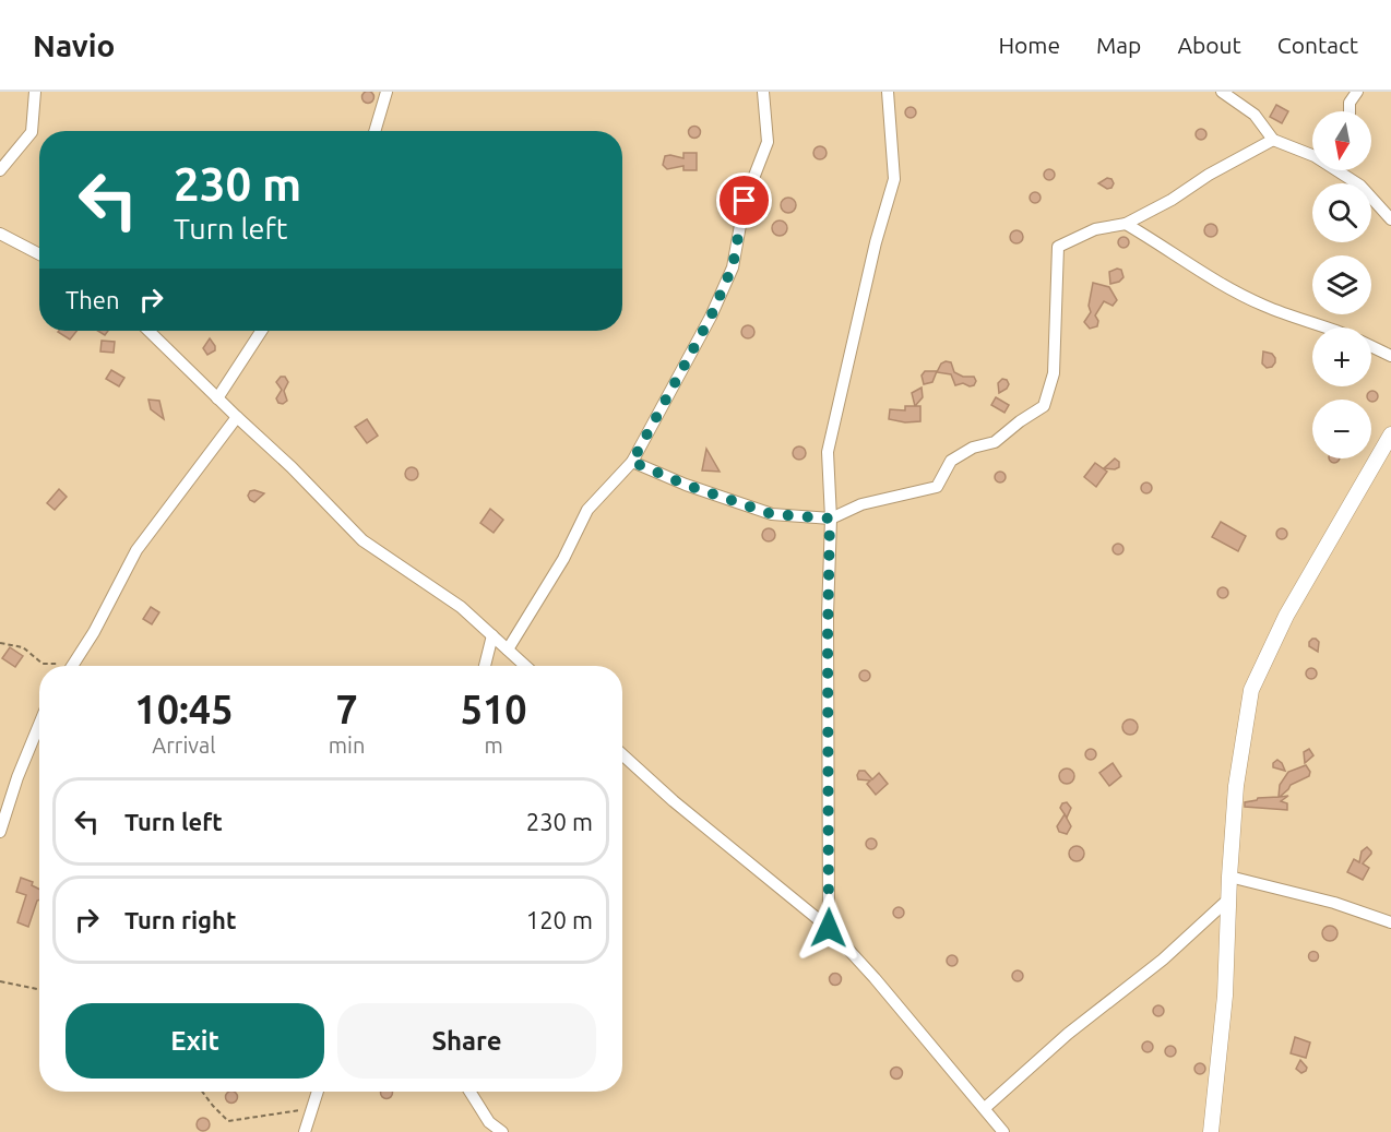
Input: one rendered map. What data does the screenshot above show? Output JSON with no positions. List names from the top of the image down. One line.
{"north":"bottom","page":{"header":"Navio","nav":["Home","Map","About","Contact"],"map_buttons":["+","−"],"turn":["230 m","Turn left"],"then":"Then","eta":["10:45","Arrival","7","min","510","m"],"list":[{"name":"Turn left","value":"230 m"},{"name":"Turn right","value":"120 m"}],"buttons":["Exit","Share"]}}
